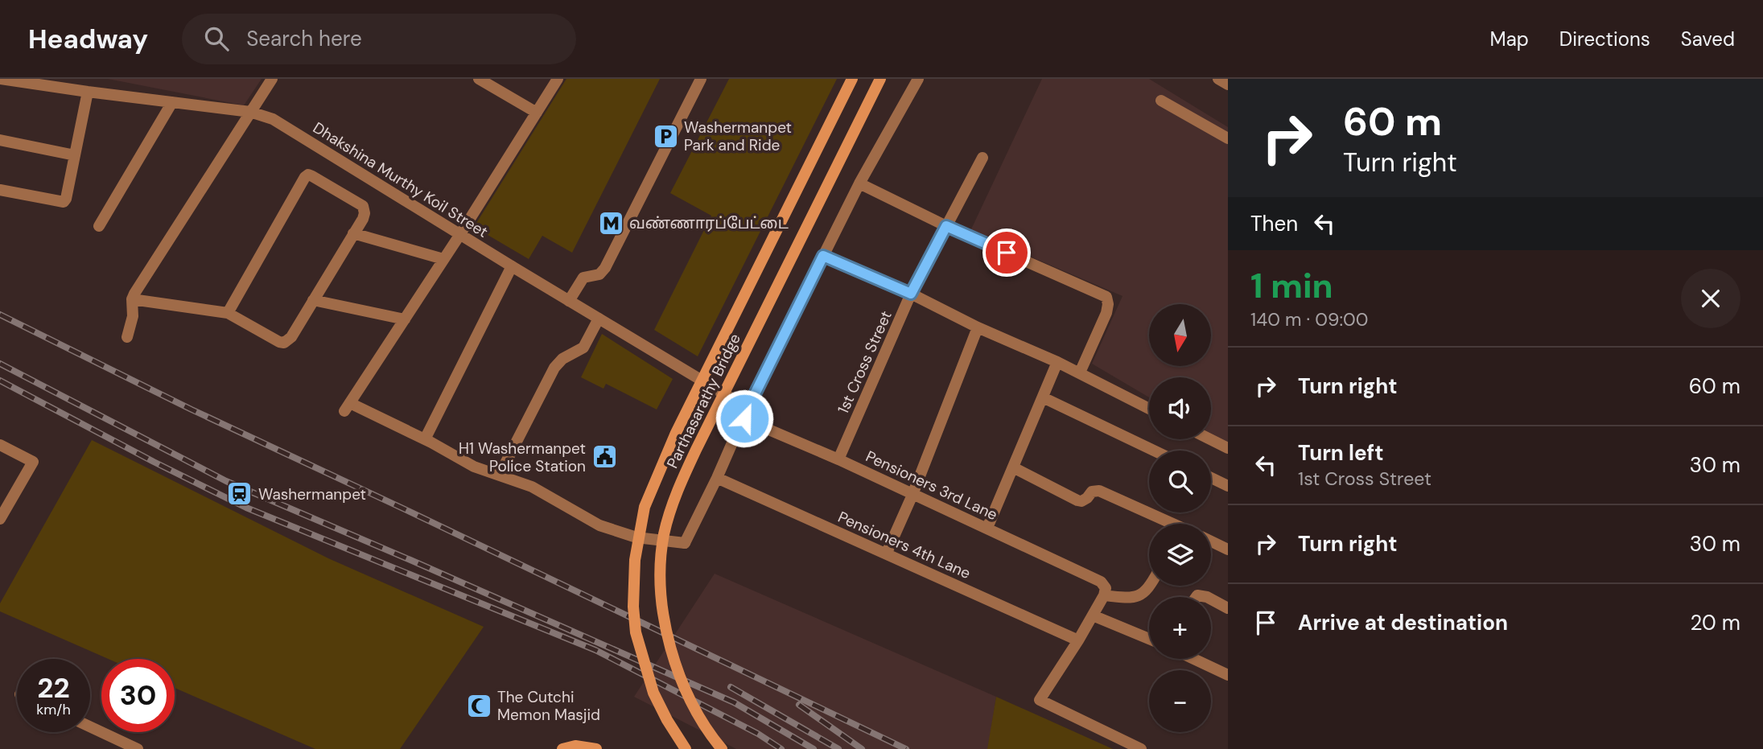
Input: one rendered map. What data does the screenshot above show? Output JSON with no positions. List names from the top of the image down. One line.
{"streets":{"main road":["Parthasarathy Bridge"],"street":["Dhakshina Murthy Koil Street","1st Cross Street","Pensioners 3rd Lane","Pensioners 4th Lane"]},"crossings":[["Dhakshina Murthy Koil Street","Pensioners 3rd Lane"],["1st Cross Street","Pensioners 3rd Lane"]],"places":{"parking":["Washermanpet Park and Ride"],"metro station":["வண்ணாரப்பேட்டை"],"public building":["H1 Washermanpet Police Station"],"station":["Washermanpet"],"mosque":["The Cutchi Memon Masjid"]},"north":"bottom","page":{"header":"Headway","search":"Search here","nav":["Map","Directions","Saved"],"turn":["60 m","Turn right"],"then":"Then","heading":["1 min","140 m · 09:00"],"map_buttons":["+","−"],"list":[{"name":"Turn right","value":"60 m"},{"name":"Turn left","note":"1st Cross Street","value":"30 m"},{"name":"Turn right","value":"30 m"},{"name":"Arrive at destination","value":"20 m"}],"speed":"22 km/h","limit":"30"}}
